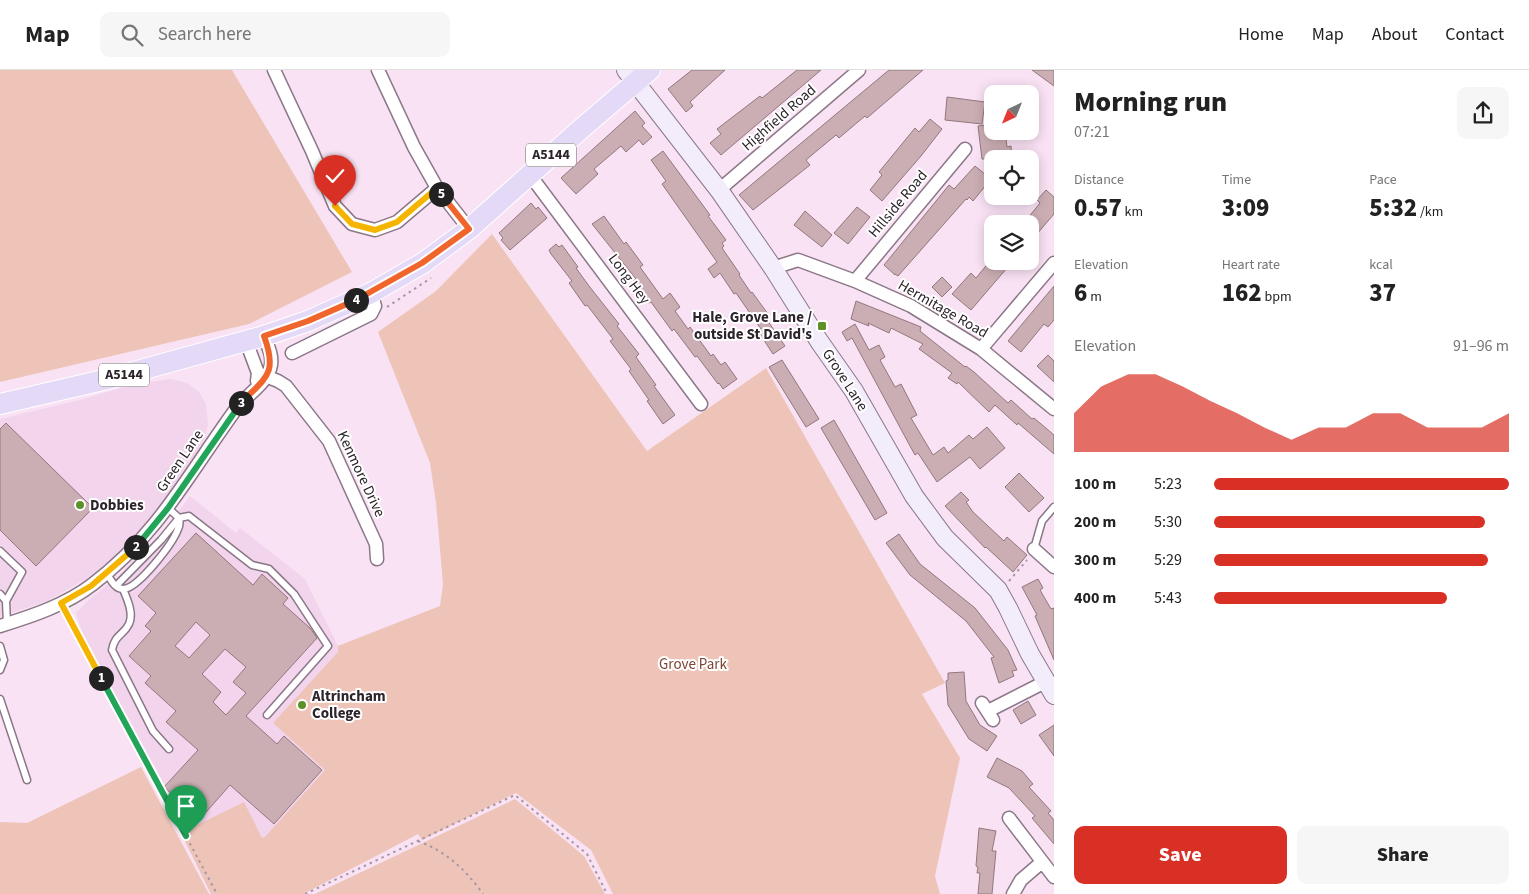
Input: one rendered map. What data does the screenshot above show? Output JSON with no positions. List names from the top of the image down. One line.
{"streets":{"main road":["A5144"],"street":["Highfield Road","Hillside Road","Long Hey","Hermitage Road","Grove Lane","Green Lane","Kenmore Drive"]},"crossings":[["Highfield Road","Grove Lane"],["A5144","Long Hey"],["A5144","Grove Lane"],["Hillside Road","Hermitage Road"],["Hermitage Road","Grove Lane"],["Green Lane","Kenmore Drive"]],"parks":["Grove Park"],"places":{"transit":["Hale, Grove Lane / outside St David's"],"other":["Dobbies","Altrincham College"]},"north":"bottom left","page":{"header":"Map","search":"Search here","nav":["Home","Map","About","Contact"],"heading":["Morning run","07:21"],"stats":[["Distance","0.57 km"],["Time","3:09"],["Pace","5:32 /km"],["Elevation","6 m"],["Heart rate","162 bpm"],["kcal","37"]],"pins":["5","4","3","2","1"],"chart":["Elevation","91–96 m"],"list":[{"name":"100 m","note":"5:23"},{"name":"200 m","note":"5:30"},{"name":"300 m","note":"5:29"},{"name":"400 m","note":"5:43"}],"buttons":["Save","Share"]}}
